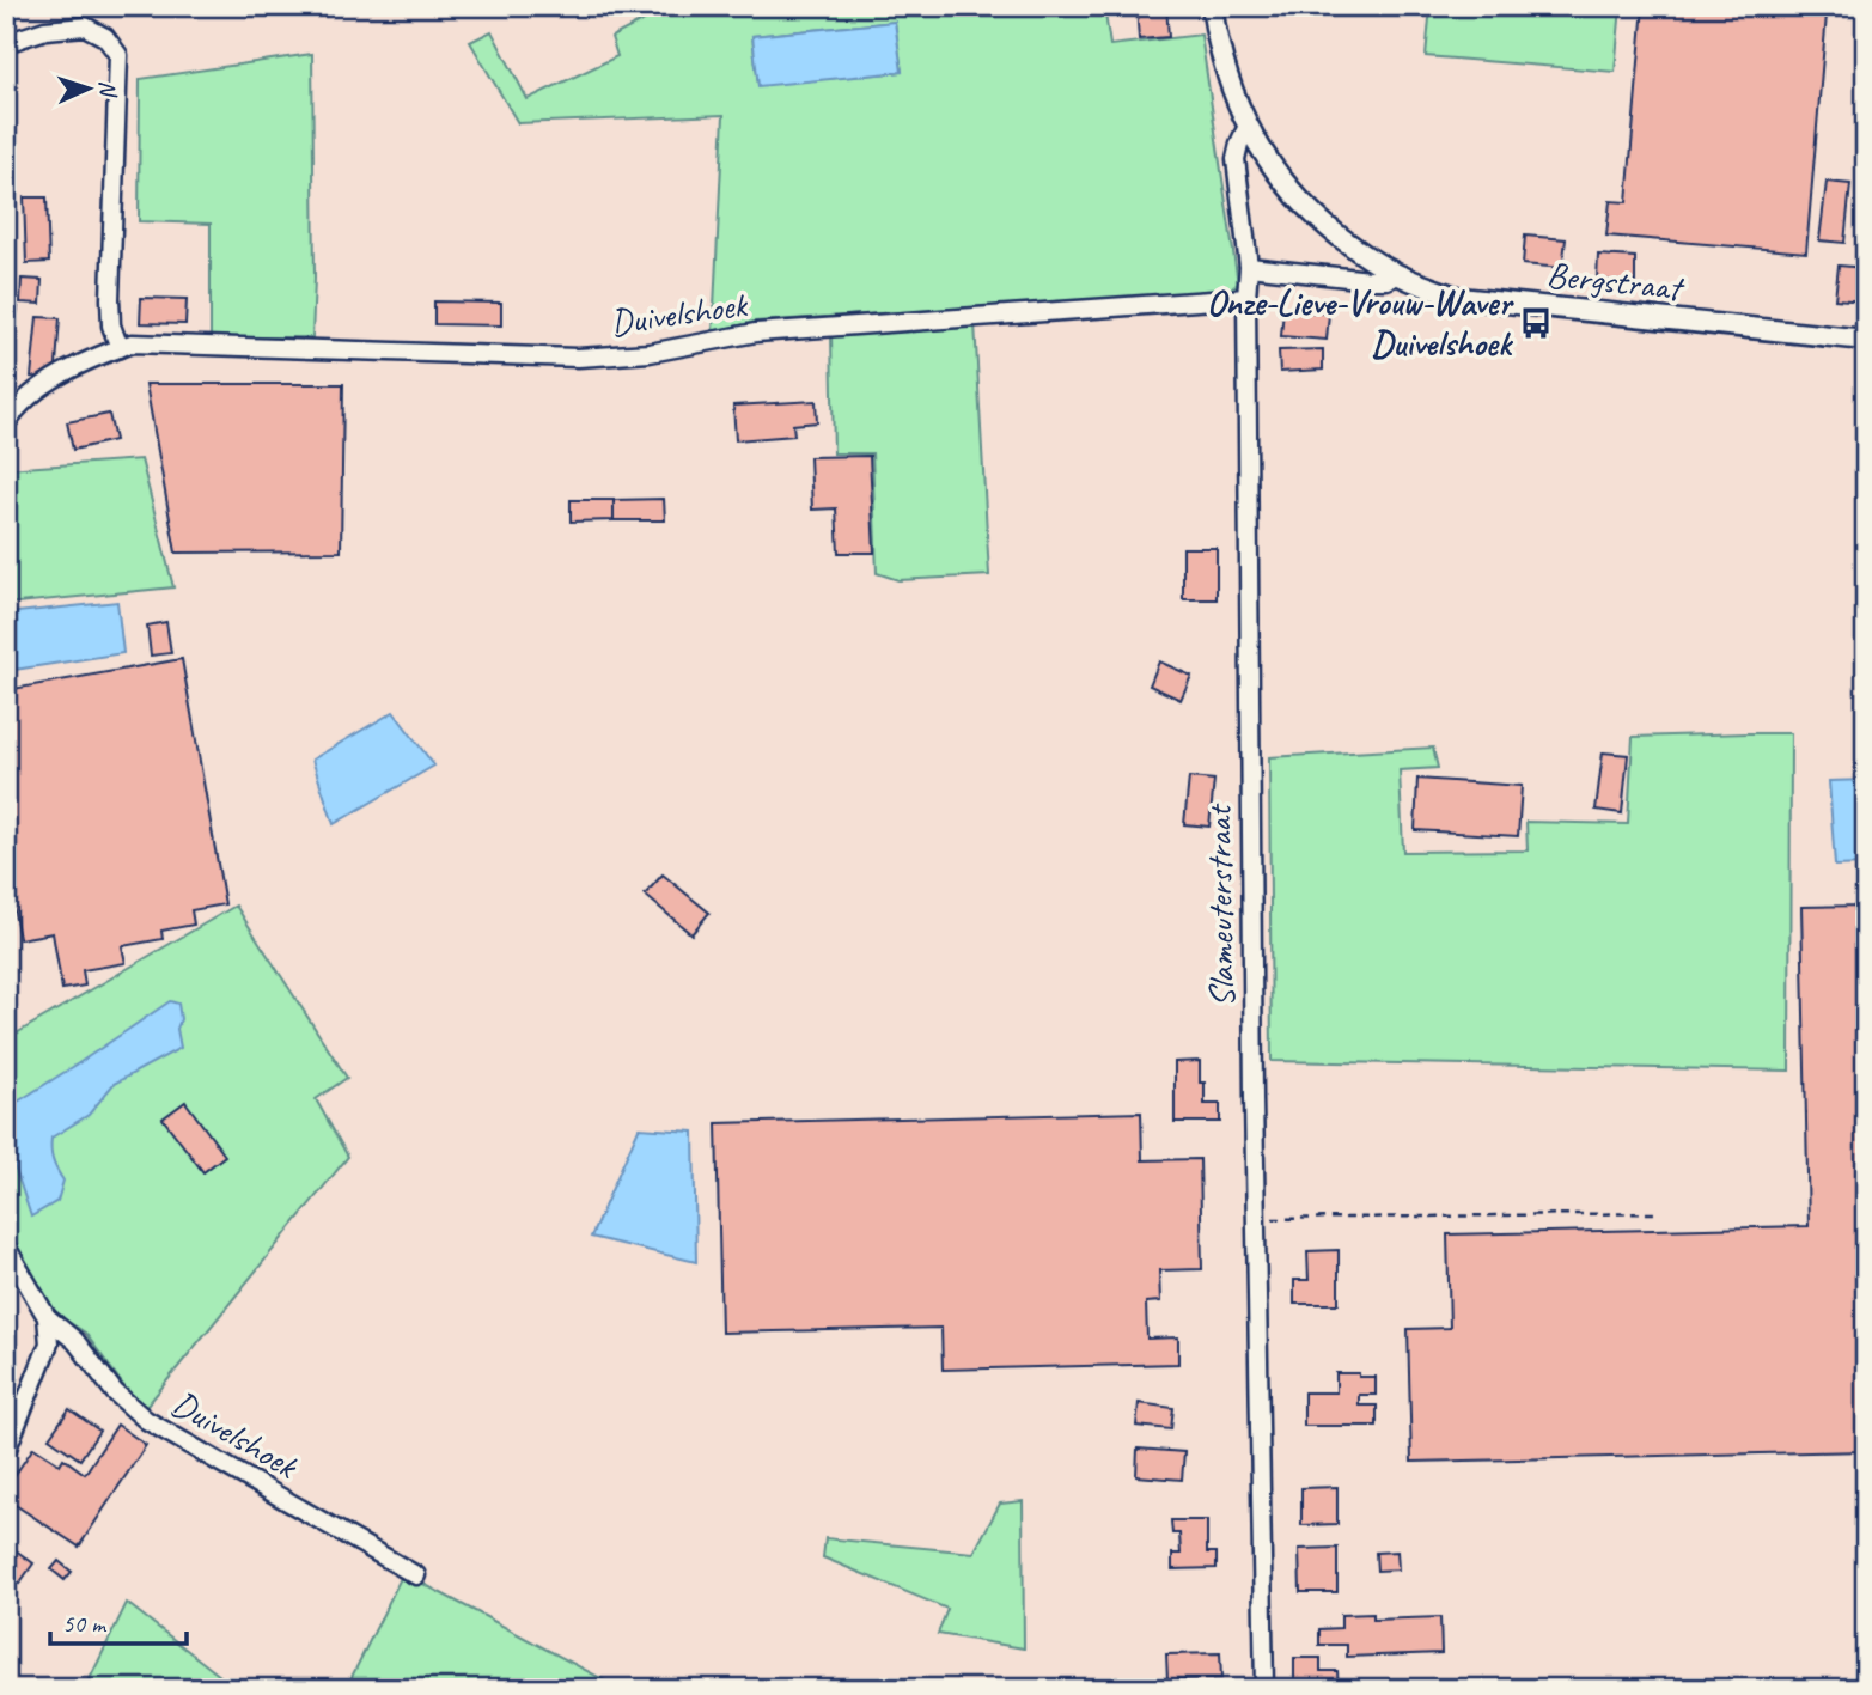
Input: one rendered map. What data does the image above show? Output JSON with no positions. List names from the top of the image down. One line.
{"streets":{"street":["Bergstraat","Duivelshoek","Slameuterstraat"]},"crossings":[["Bergstraat","Slameuterstraat"],["Duivelshoek","Slameuterstraat"]],"places":{"bus stop":["Onze-Lieve-Vrouw-Waver Duivelshoek"]},"scale_bar":"50 m","north":"right"}
